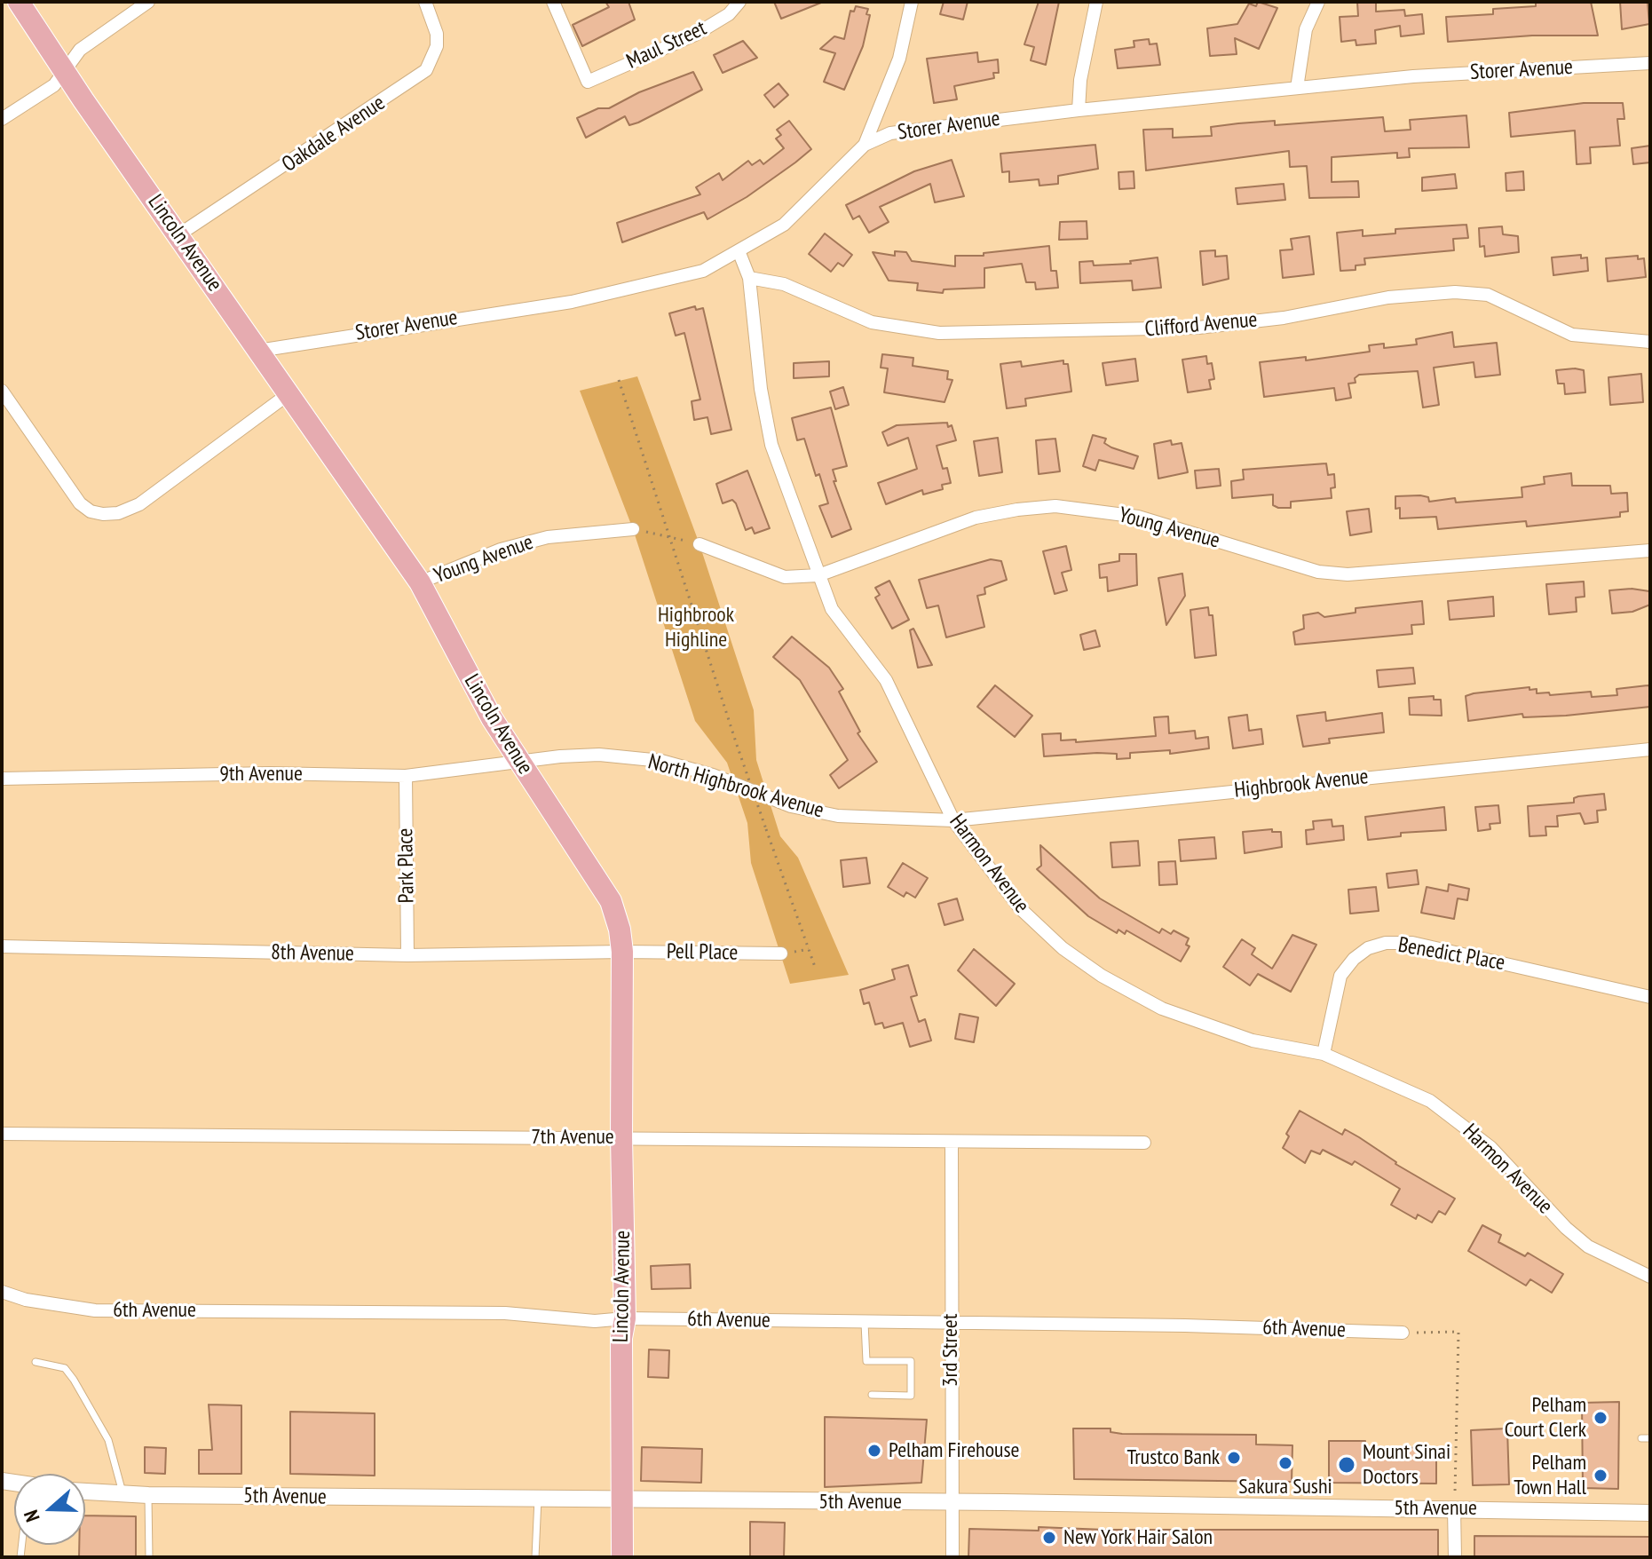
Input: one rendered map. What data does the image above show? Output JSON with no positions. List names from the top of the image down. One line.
{"streets":{"main road":["Lincoln Avenue"],"street":["Maul Street","Storer Avenue","Oakdale Avenue","Clifford Avenue","Young Avenue","9th Avenue","Highbrook Avenue","North Highbrook Avenue","Harmon Avenue","Park Place","Pell Place","8th Avenue","Benedict Place","7th Avenue","6th Avenue","3rd Street","5th Avenue"]},"crossings":[["Storer Avenue","Lincoln Avenue"],["Storer Avenue","Harmon Avenue"],["Oakdale Avenue","Lincoln Avenue"],["Lincoln Avenue","Young Avenue"],["Lincoln Avenue","9th Avenue"],["Lincoln Avenue","North Highbrook Avenue"],["Lincoln Avenue","Pell Place"],["Lincoln Avenue","8th Avenue"],["Lincoln Avenue","7th Avenue"],["Lincoln Avenue","6th Avenue"],["Lincoln Avenue","5th Avenue"],["Clifford Avenue","Harmon Avenue"],["Young Avenue","Harmon Avenue"],["9th Avenue","North Highbrook Avenue"],["9th Avenue","Park Place"],["Highbrook Avenue","North Highbrook Avenue"],["Highbrook Avenue","Harmon Avenue"],["North Highbrook Avenue","Harmon Avenue"],["Harmon Avenue","Benedict Place"],["Park Place","8th Avenue"],["Pell Place","8th Avenue"],["7th Avenue","3rd Street"],["6th Avenue","3rd Street"],["3rd Street","5th Avenue"]],"parks":["Highbrook Highline"],"places":["Pelham Court Clerk","Pelham Firehouse","Trustco Bank","Sakura Sushi","Mount Sinai Doctors","Pelham Town Hall","New York Hair Salon"],"north":"left"}
